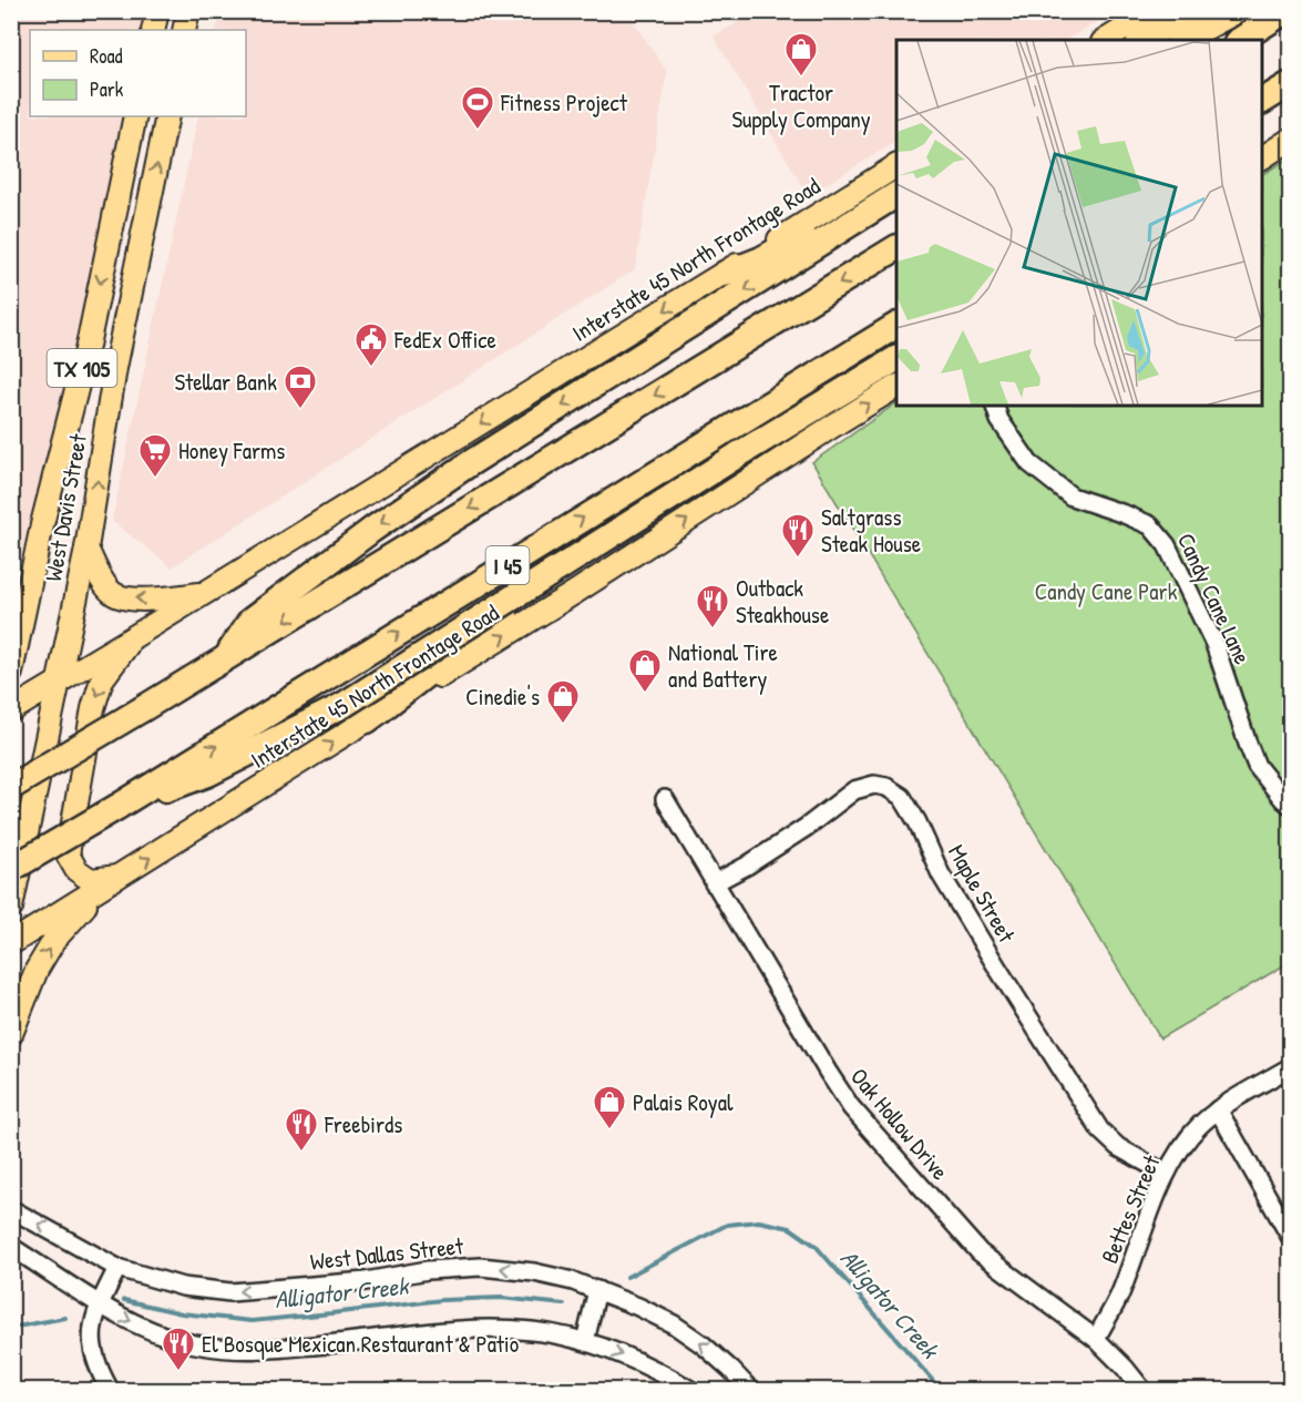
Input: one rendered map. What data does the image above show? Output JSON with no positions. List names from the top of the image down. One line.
{"streets":{"highway":["I 45"],"main road":["Interstate 45 North Frontage Road","TX 105","West Davis Street"],"street":["Candy Cane Lane","Maple Street","Oak Hollow Drive","Bettes Street","West Dallas Street"]},"crossings":[["Interstate 45 North Frontage Road","West Davis Street"],["Maple Street","Oak Hollow Drive"],["Maple Street","Bettes Street"],["Oak Hollow Drive","Bettes Street"]],"water":["Alligator Creek"],"parks":["Candy Cane Park"],"places":{"shop":["Tractor Supply Company","National Tire and Battery","Cinedie's","Palais Royal"],"sports":["Fitness Project"],"public building":["FedEx Office"],"bank":["Stellar Bank"],"supermarket":["Honey Farms"],"restaurant":["Saltgrass Steak House","Outback Steakhouse","Freebirds","El Bosque Mexican Restaurant & Patio"]},"legend":["Road","Park"]}
